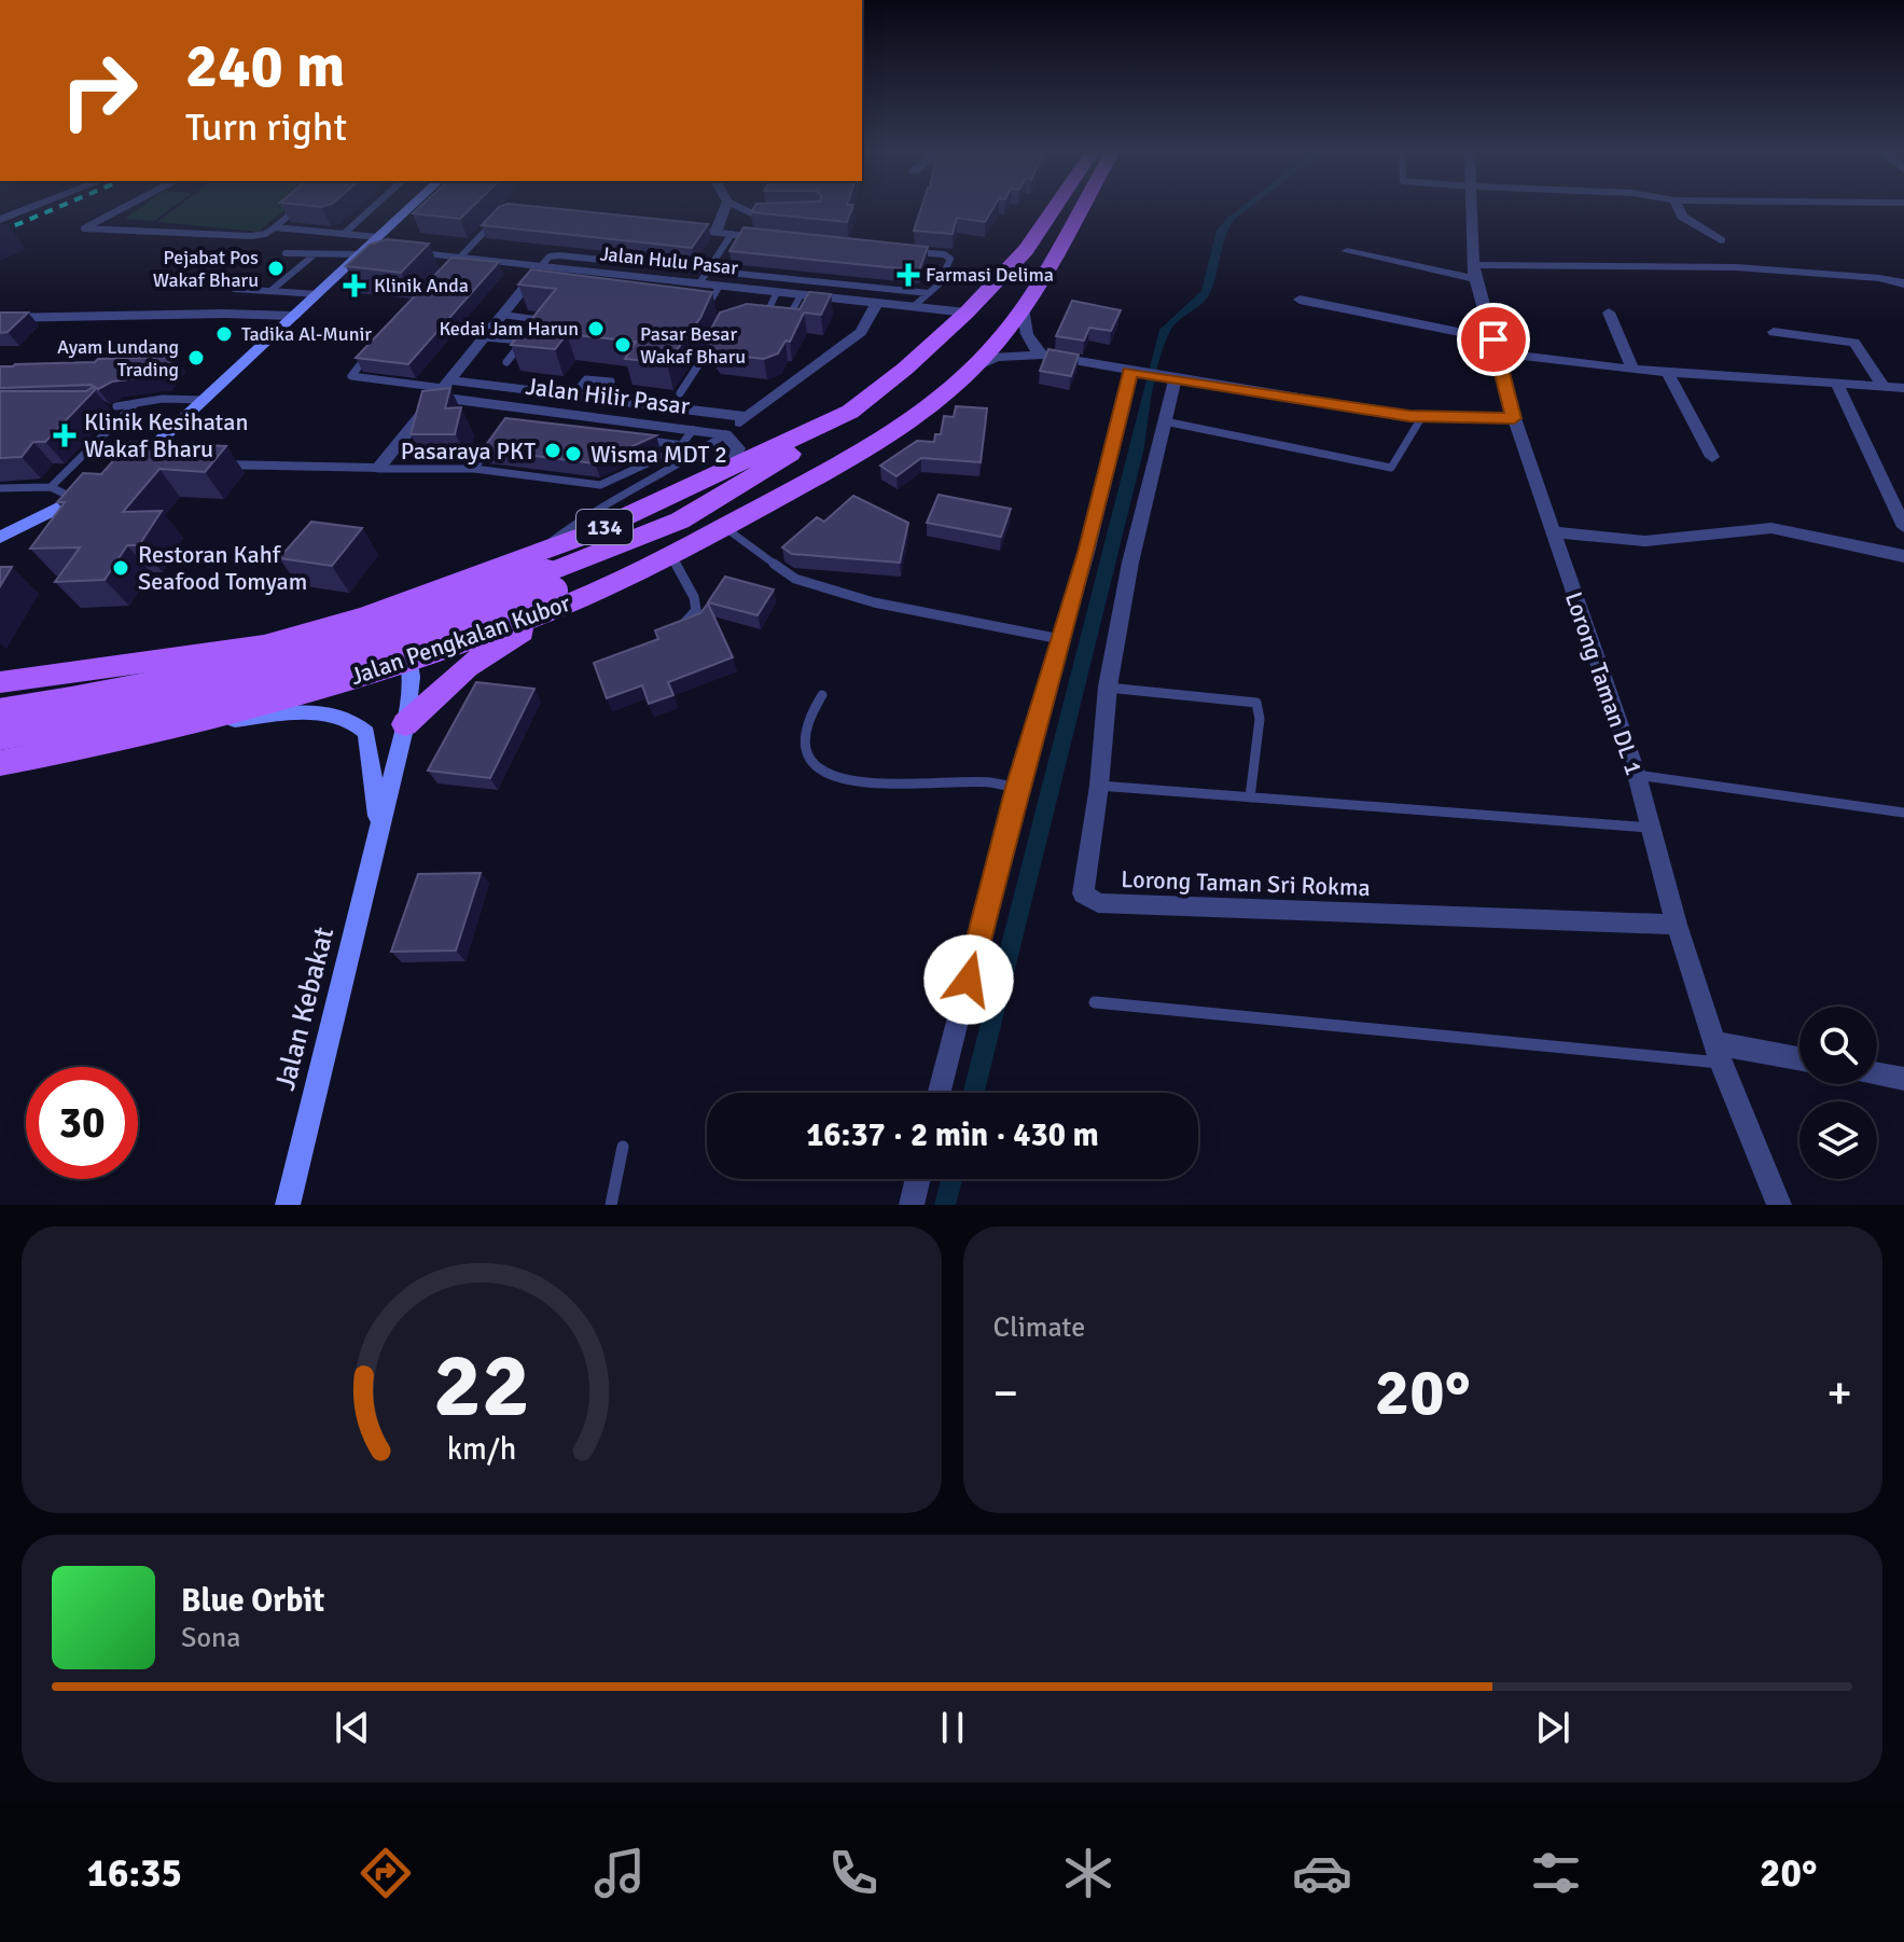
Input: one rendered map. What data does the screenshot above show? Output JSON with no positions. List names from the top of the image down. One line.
{"streets":{"main road":["134","Jalan Pengkalan Kubor"],"street":["Jalan Hulu Pasar","Jalan Hilir Pasar","Lorong Taman DL 1","Lorong Taman Sri Rokma","Jalan Kebakat"]},"crossings":[["Jalan Hulu Pasar","Jalan Pengkalan Kubor"],["Jalan Pengkalan Kubor","Jalan Kebakat"],["Lorong Taman DL 1","Lorong Taman Sri Rokma"]],"places":{"other":["Pejabat Pos Wakaf Bharu","Kedai Jam Harun","Tadika Al-Munir","Pasar Besar Wakaf Bharu","Ayam Lundang Trading","Pasaraya PKT","Wisma MDT 2","Restoran Kahf Seafood Tomyam"],"health":["Farmasi Delima","Klinik Anda","Klinik Kesihatan Wakaf Bharu"]},"page":{"turn":["240 m","Turn right"],"limit":"30","trip":"16:37 · 2 min · 430 m","tile":"Climate","heat":["−","20°","+"],"song":["Blue Orbit","Sona"],"tabs":["16:35","20°"],"gauge":["22","km/h"]}}
